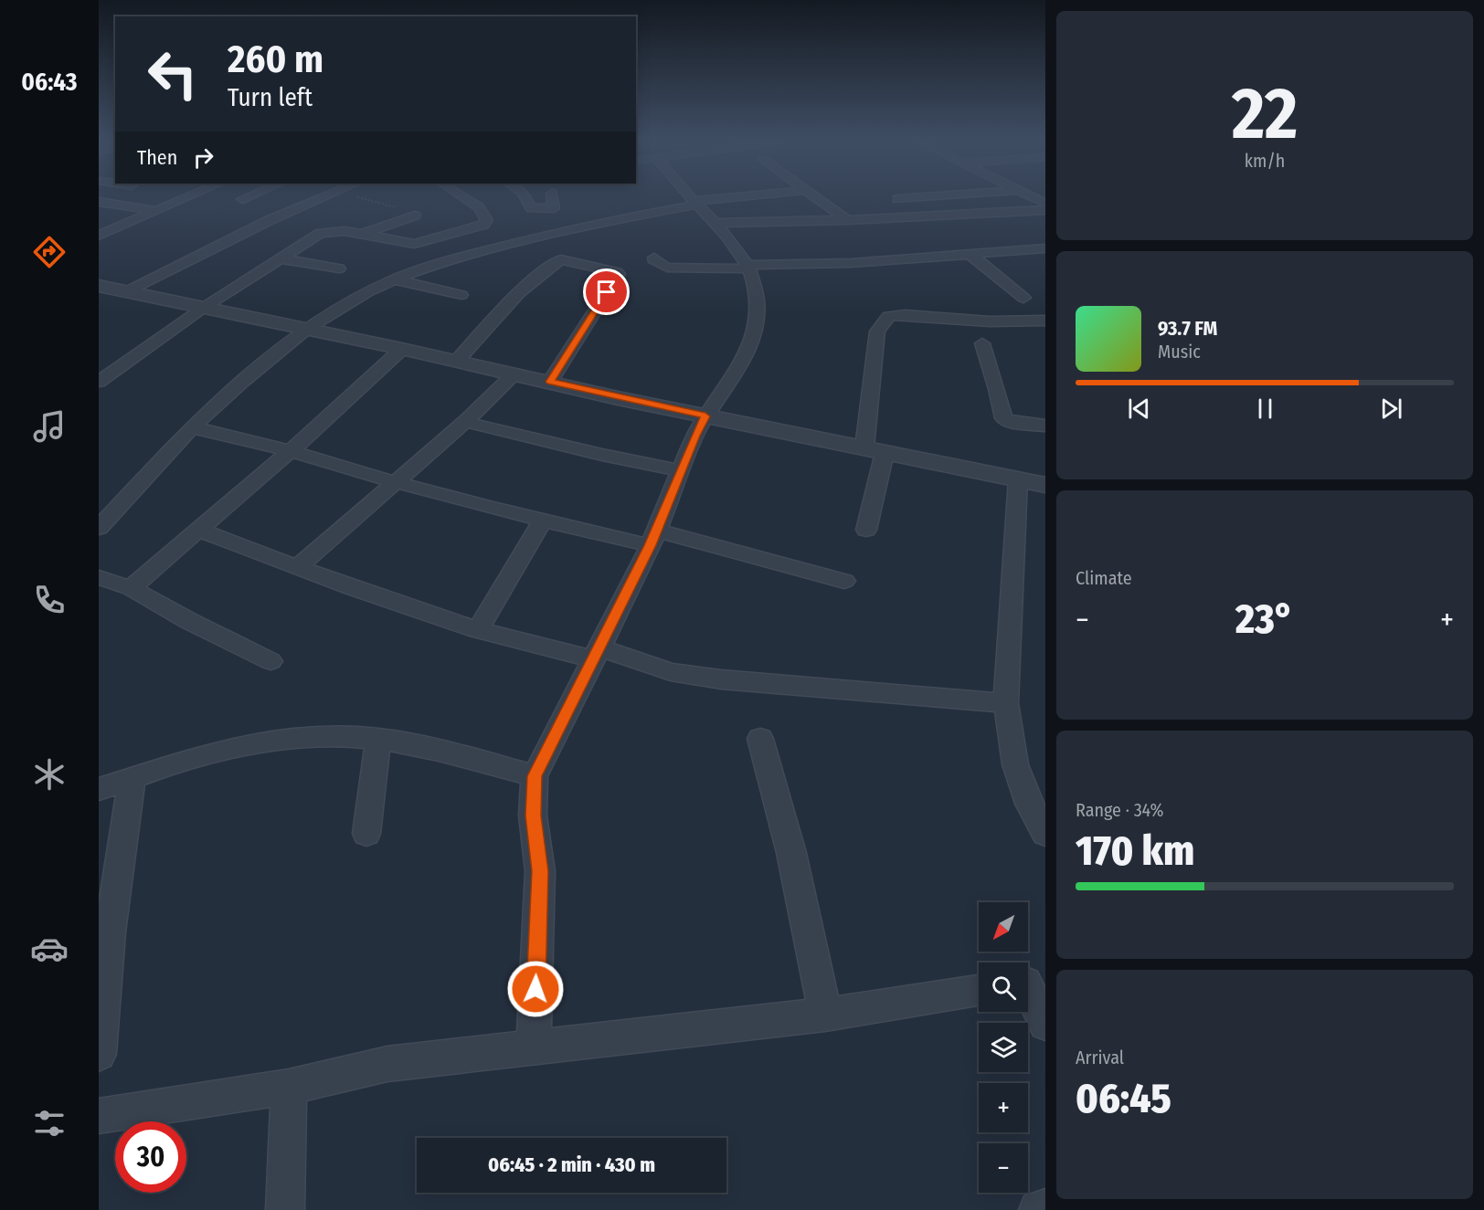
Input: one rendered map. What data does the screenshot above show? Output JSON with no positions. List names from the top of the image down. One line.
{"north":"bottom left","page":{"tabs":"06:43","tile":[["22","km/h"],"Climate",["Range · 34%","170 km"],["Arrival","06:45"]],"turn":["260 m","Turn left"],"then":"Then","song":["93.7 FM","Music"],"heat":["−","23°","+"],"map_buttons":["+","−"],"limit":"30","trip":"06:45 · 2 min · 430 m"}}
